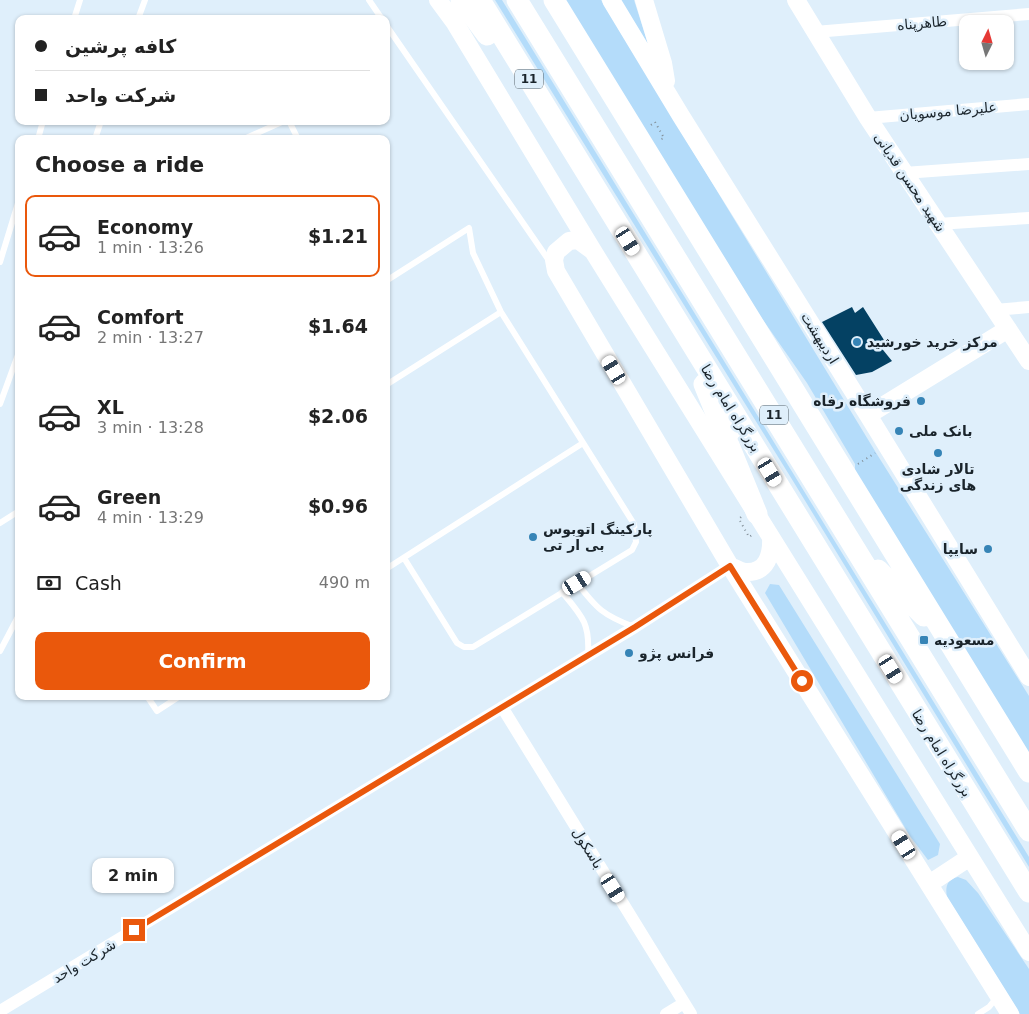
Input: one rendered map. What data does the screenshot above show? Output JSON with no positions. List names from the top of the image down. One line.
{"streets":{"highway":["11","بزرگراه امام رضا"],"main road":["شهید محسن قدیانی","اردیبهشت"],"street":["طاهرپناه","علیرضا موسویان","باسکول","شرکت واحد"]},"crossings":[["طاهرپناه","شهید محسن قدیانی"],["علیرضا موسویان","شهید محسن قدیانی"],["باسکول","شرکت واحد"]],"places":{"other":["مرکز خرید خورشید","فروشگاه رفاه","بانک ملی","تالار شادی های زندگی","پارکینگ اتوبوس بی ار تی","سایپا","فرانس پژو"],"transit":["مسعودیه"]},"north":"top","page":{"banner":["کافه پرشین","شرکت واحد"],"heading":"Choose a ride","list":[{"name":"Economy","note":"1 min · 13:26","value":"$1.21"},{"name":"Comfort","note":"2 min · 13:27","value":"$1.64"},{"name":"XL","note":"3 min · 13:28","value":"$2.06"},{"name":"Green","note":"4 min · 13:29","value":"$0.96"}],"pay":["Cash","490 m"],"buttons":"Confirm","bubble":"2 min"}}
